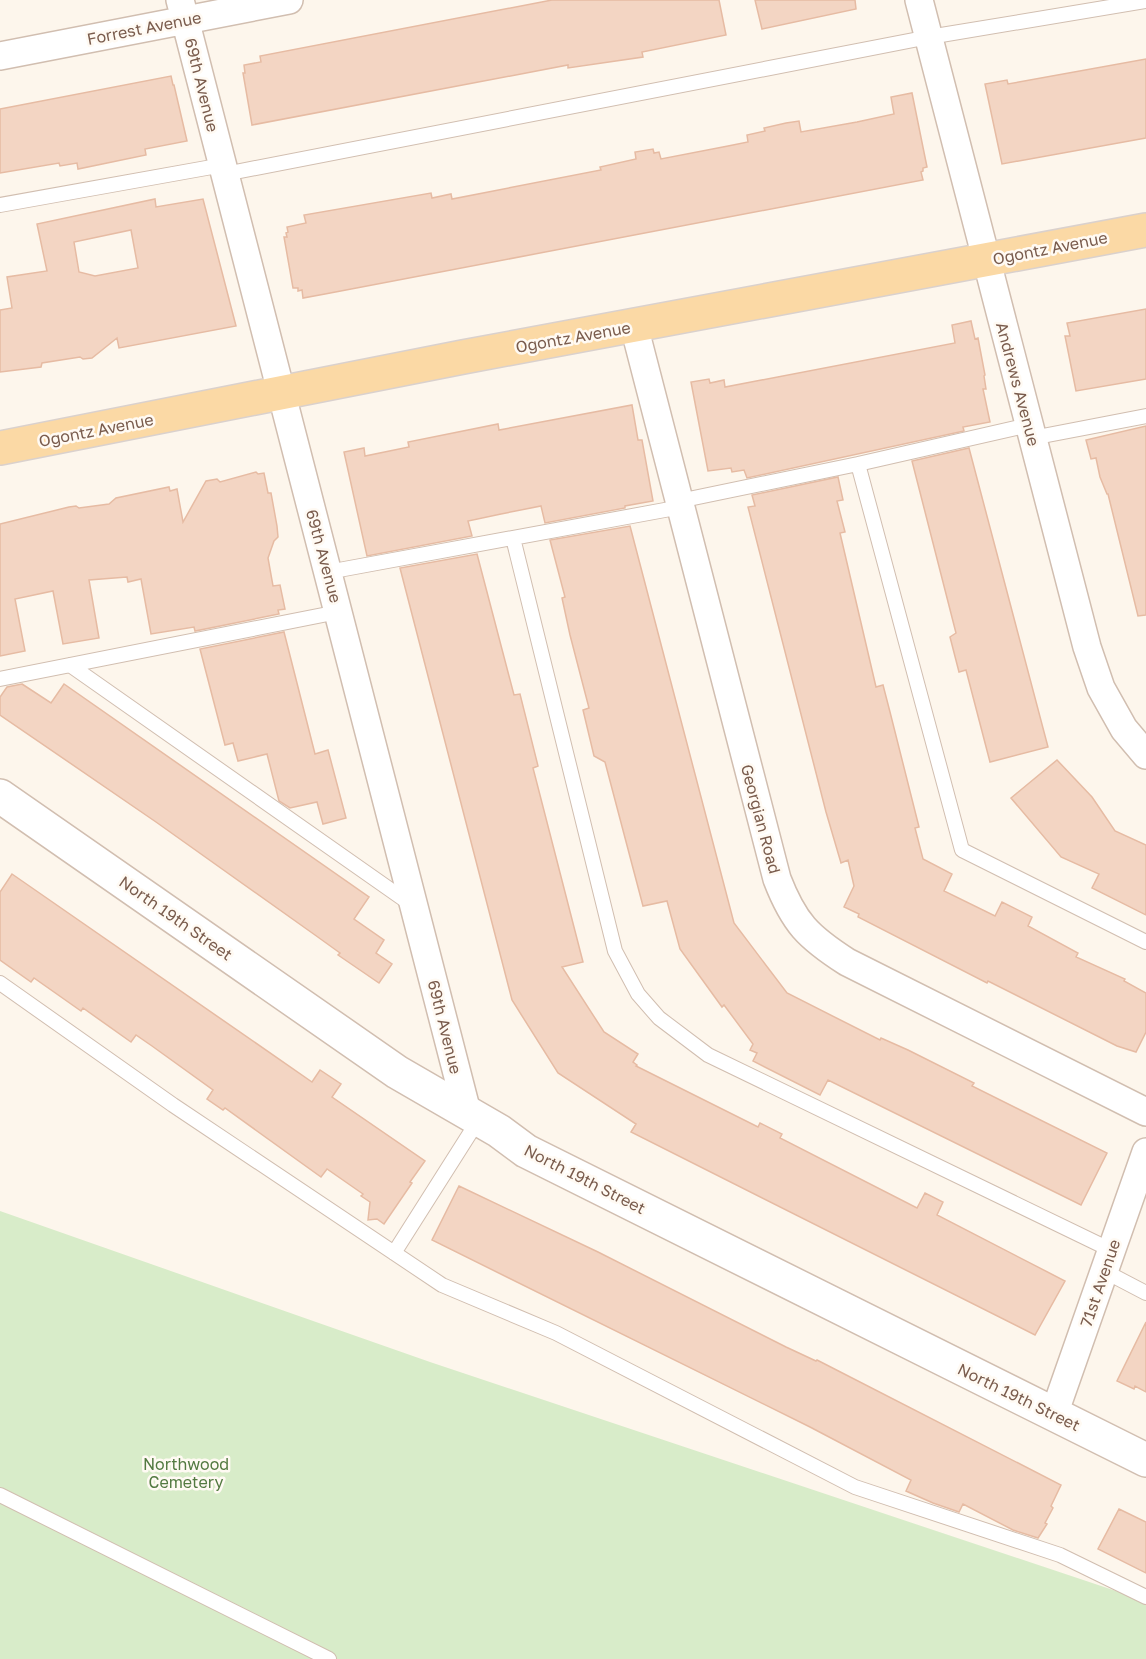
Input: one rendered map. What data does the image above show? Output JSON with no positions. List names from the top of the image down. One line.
{"streets":{"main road":["Ogontz Avenue"],"street":["Forrest Avenue","69th Avenue","Andrews Avenue","Georgian Road","North 19th Street","71st Avenue"]},"crossings":[["Forrest Avenue","69th Avenue"],["69th Avenue","Ogontz Avenue"],["69th Avenue","North 19th Street"],["Ogontz Avenue","Andrews Avenue"],["Ogontz Avenue","Georgian Road"],["North 19th Street","71st Avenue"]],"parks":["Northwood Cemetery"]}
